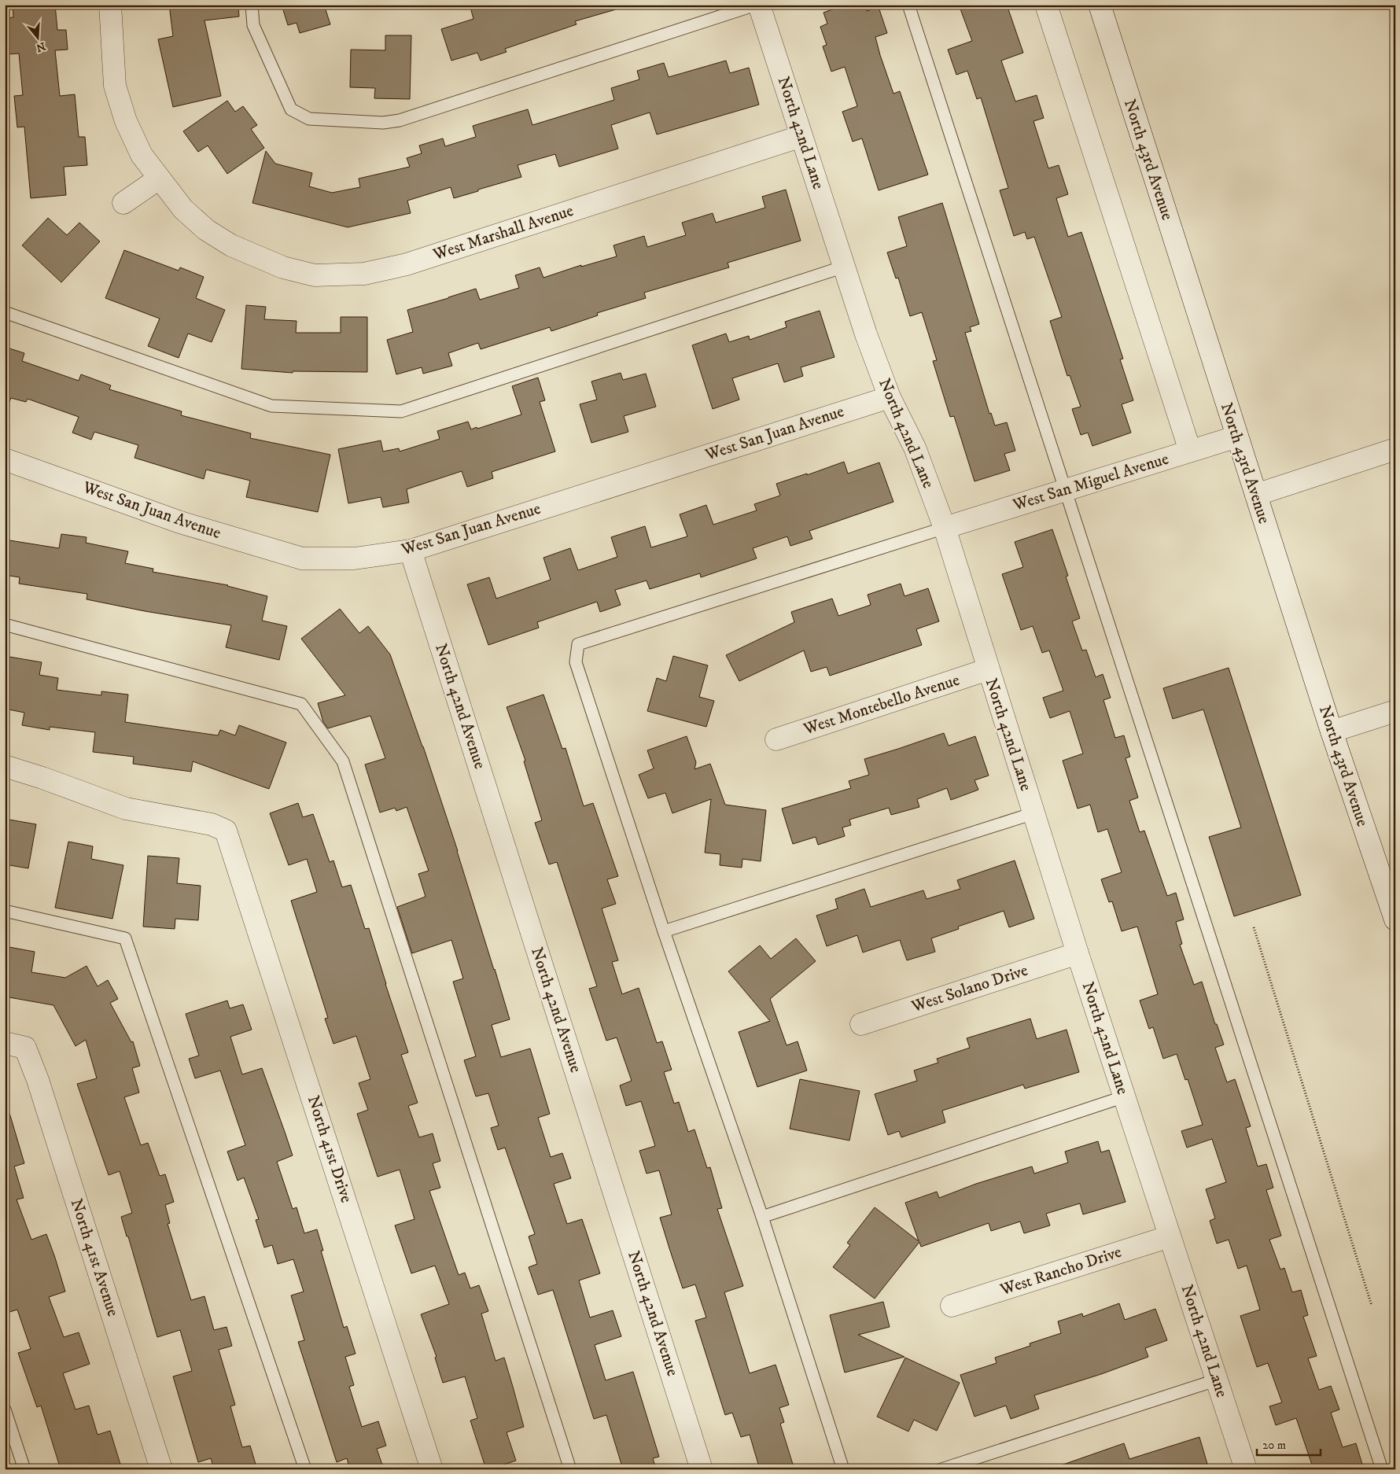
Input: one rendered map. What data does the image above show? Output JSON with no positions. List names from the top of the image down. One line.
{"streets":{"street":["North 42nd Lane","North 43rd Avenue","West Marshall Avenue","West San Juan Avenue","West San Miguel Avenue","West Montebello Avenue","North 42nd Avenue","West Solano Drive","North 41st Drive","North 41st Avenue","West Rancho Drive"]},"crossings":[["North 42nd Lane","West Marshall Avenue"],["North 42nd Lane","West San Juan Avenue"],["North 42nd Lane","West San Miguel Avenue"],["North 42nd Lane","West Montebello Avenue"],["North 42nd Lane","West Solano Drive"],["North 42nd Lane","West Rancho Drive"],["North 43rd Avenue","West San Miguel Avenue"],["West San Juan Avenue","North 42nd Avenue"]],"scale_bar":"20 m","north":"bottom"}
